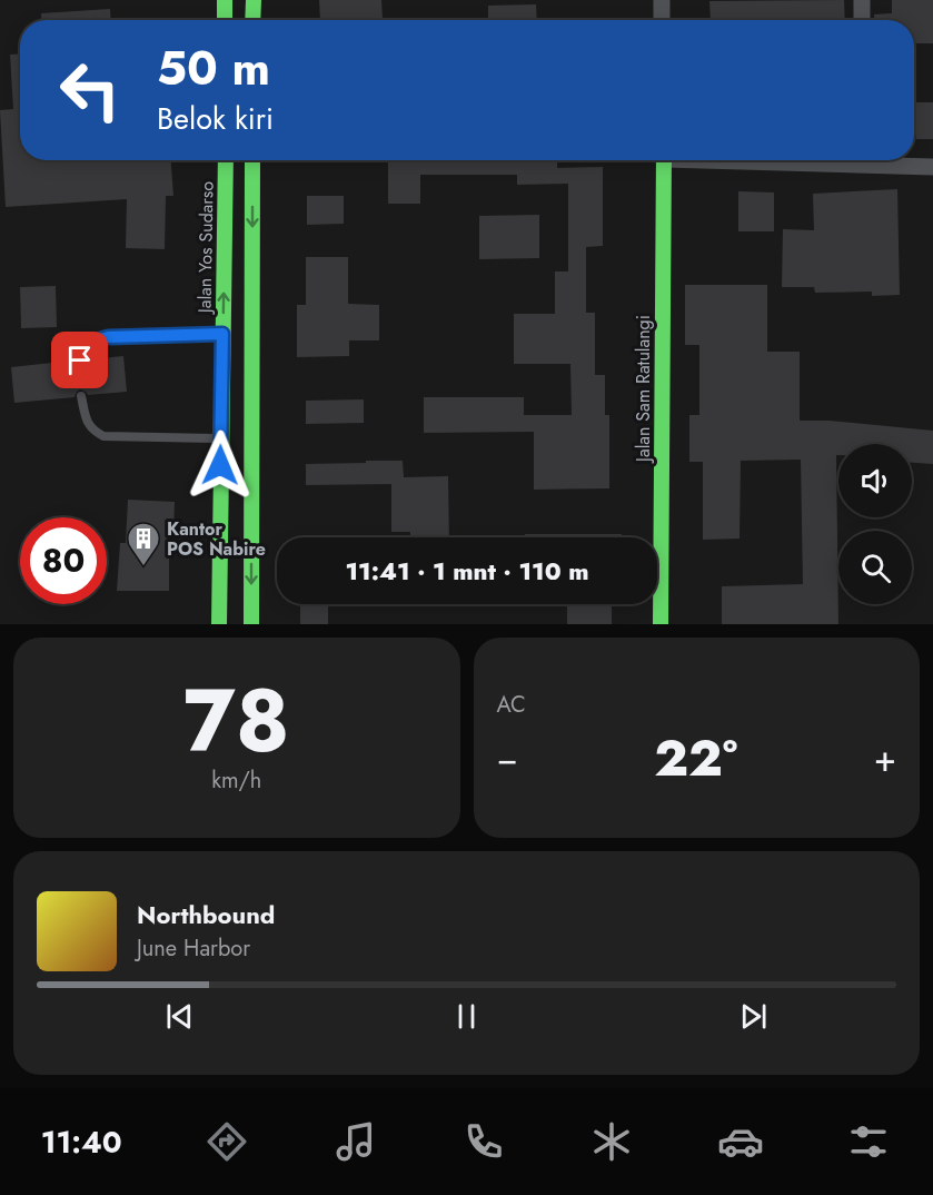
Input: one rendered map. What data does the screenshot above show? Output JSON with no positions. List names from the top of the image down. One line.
{"streets":{"main road":["Jalan Yos Sudarso","Jalan Sam Ratulangi"]},"places":{"building":["Kantor POS Nabire"]},"page":{"turn":["50 m","Belok kiri"],"limit":"80","trip":"11:41 · 1 mnt · 110 m","tile":[["78","km/h"],"AC"],"heat":["−","22°","+"],"song":["Northbound","June Harbor"],"tabs":"11:40"}}
